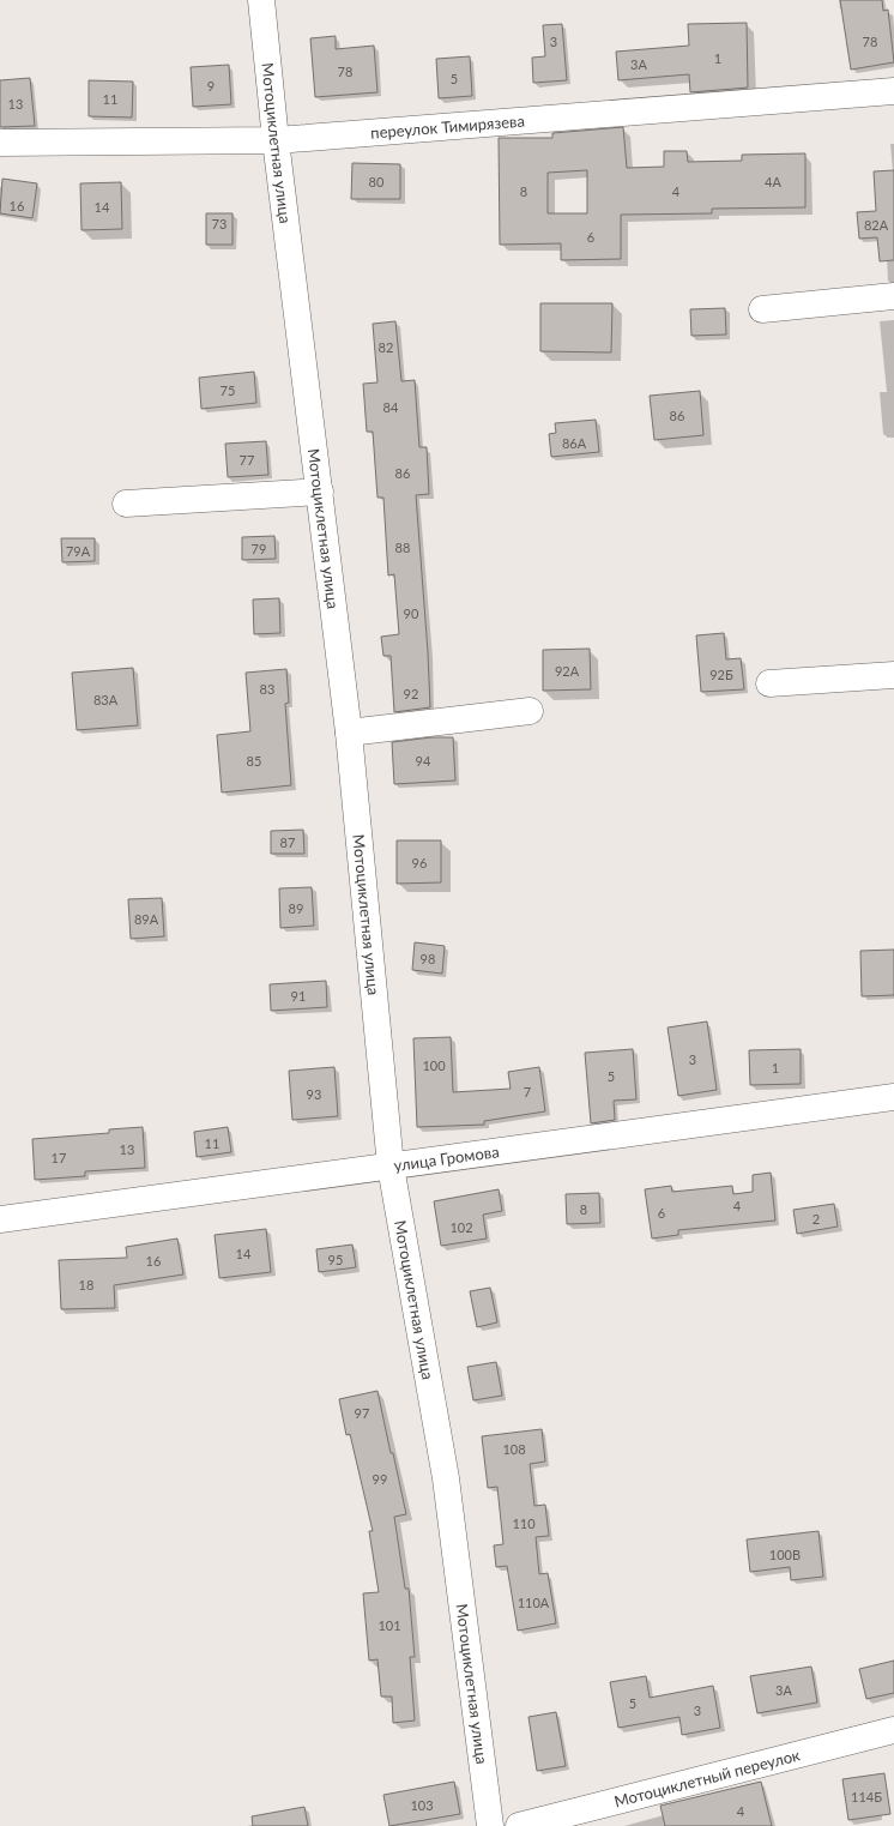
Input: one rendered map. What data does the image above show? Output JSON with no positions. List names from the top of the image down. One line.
{"streets":{"street":["переулок Тимирязева","Мотоциклетная улица","улица Громова","Мотоциклетный переулок"]},"crossings":[["переулок Тимирязева","Мотоциклетная улица"],["Мотоциклетная улица","улица Громова"]],"house_numbers":["3","78","1","3А","78","5","9","11","13","80","4А","8","4","16","14","73","82А","6","82","75","84","86","86А","77","86","88","79","79А","90","92А","92Б","83","92","83А","85","94","87","96","89","89А","98","91","3","100","1","5","7","93","11","13","17","4","8","6","2","102","14","95","16","18","97","108","99","110","100В","110А","101","3А","5","3","114Б","103","4"]}
